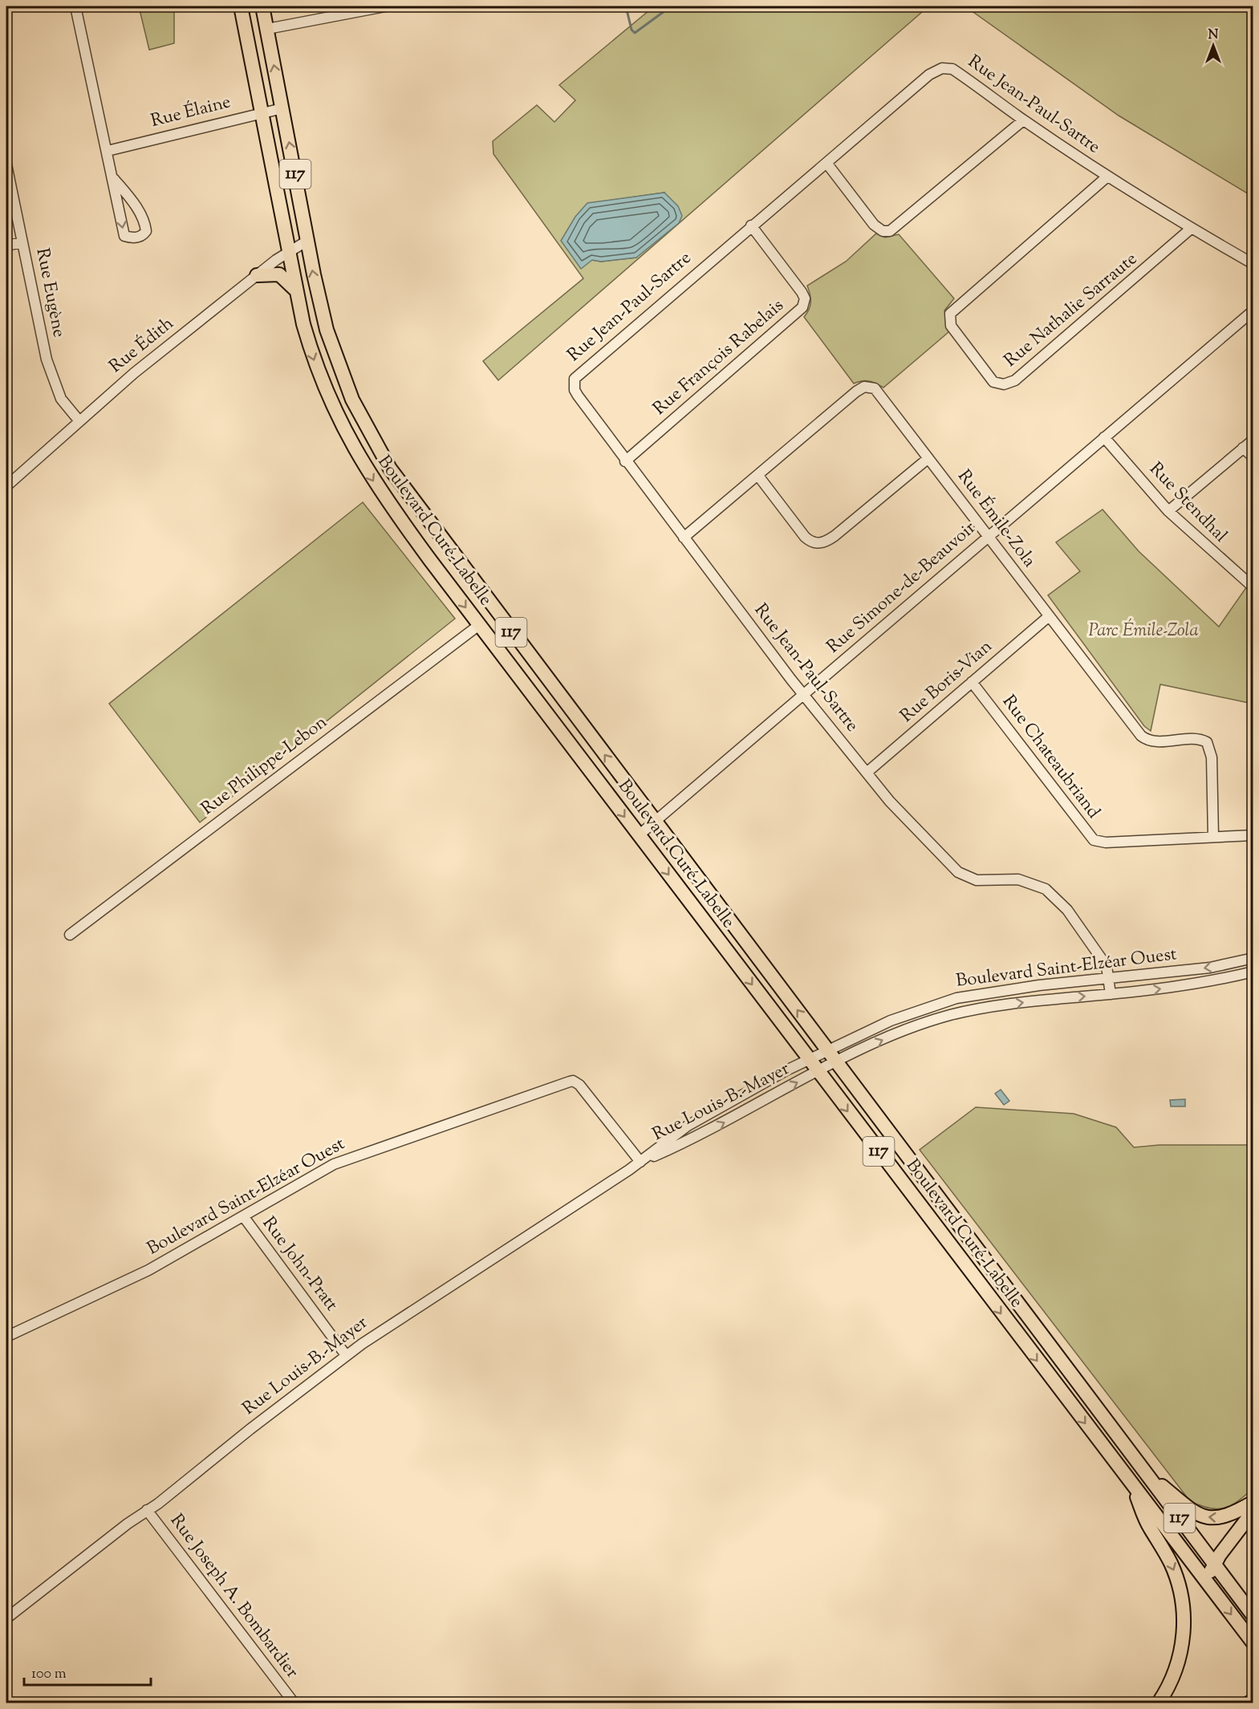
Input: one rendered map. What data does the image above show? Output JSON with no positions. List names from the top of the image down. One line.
{"streets":{"main road":["117","Boulevard Curé-Labelle"],"street":["Rue Jean-Paul-Sartre","Rue Élaine","Rue Eugène","Rue Nathalie Sarraute","Rue Édith","Rue François Rabelais","Rue Stendhal","Rue Émile-Zola","Rue Simone-de-Beauvoir","Rue Boris-Vian","Rue Chateaubriand","Rue Philippe-Lebon","Boulevard Saint-Elzéar Ouest","Rue Louis-B.-Mayer","Rue John-Pratt","Rue Joseph A. Bombardier"]},"crossings":[["Rue Jean-Paul-Sartre","Rue Nathalie Sarraute"],["Rue Jean-Paul-Sartre","Rue François Rabelais"],["Rue Jean-Paul-Sartre","Rue Émile-Zola"],["Rue Jean-Paul-Sartre","Rue Simone-de-Beauvoir"],["Rue Jean-Paul-Sartre","Rue Boris-Vian"],["Rue Jean-Paul-Sartre","Boulevard Saint-Elzéar Ouest"],["Rue Élaine","Boulevard Curé-Labelle"],["Rue Eugène","Rue Édith"],["Rue Édith","Boulevard Curé-Labelle"],["Rue Stendhal","Rue Simone-de-Beauvoir"],["Rue Émile-Zola","Rue Simone-de-Beauvoir"],["Rue Émile-Zola","Rue Boris-Vian"],["Rue Émile-Zola","Rue Chateaubriand"],["Boulevard Curé-Labelle","Rue Simone-de-Beauvoir"],["Boulevard Curé-Labelle","Rue Philippe-Lebon"],["Boulevard Curé-Labelle","Boulevard Saint-Elzéar Ouest"],["Boulevard Curé-Labelle","Rue Louis-B.-Mayer"],["Rue Boris-Vian","Rue Chateaubriand"],["Boulevard Saint-Elzéar Ouest","Rue Louis-B.-Mayer"],["Boulevard Saint-Elzéar Ouest","Rue John-Pratt"],["Rue Louis-B.-Mayer","Rue John-Pratt"],["Rue Louis-B.-Mayer","Rue Joseph A. Bombardier"]],"parks":["Parc Émile-Zola"],"scale_bar":"100 m","north":"top"}
